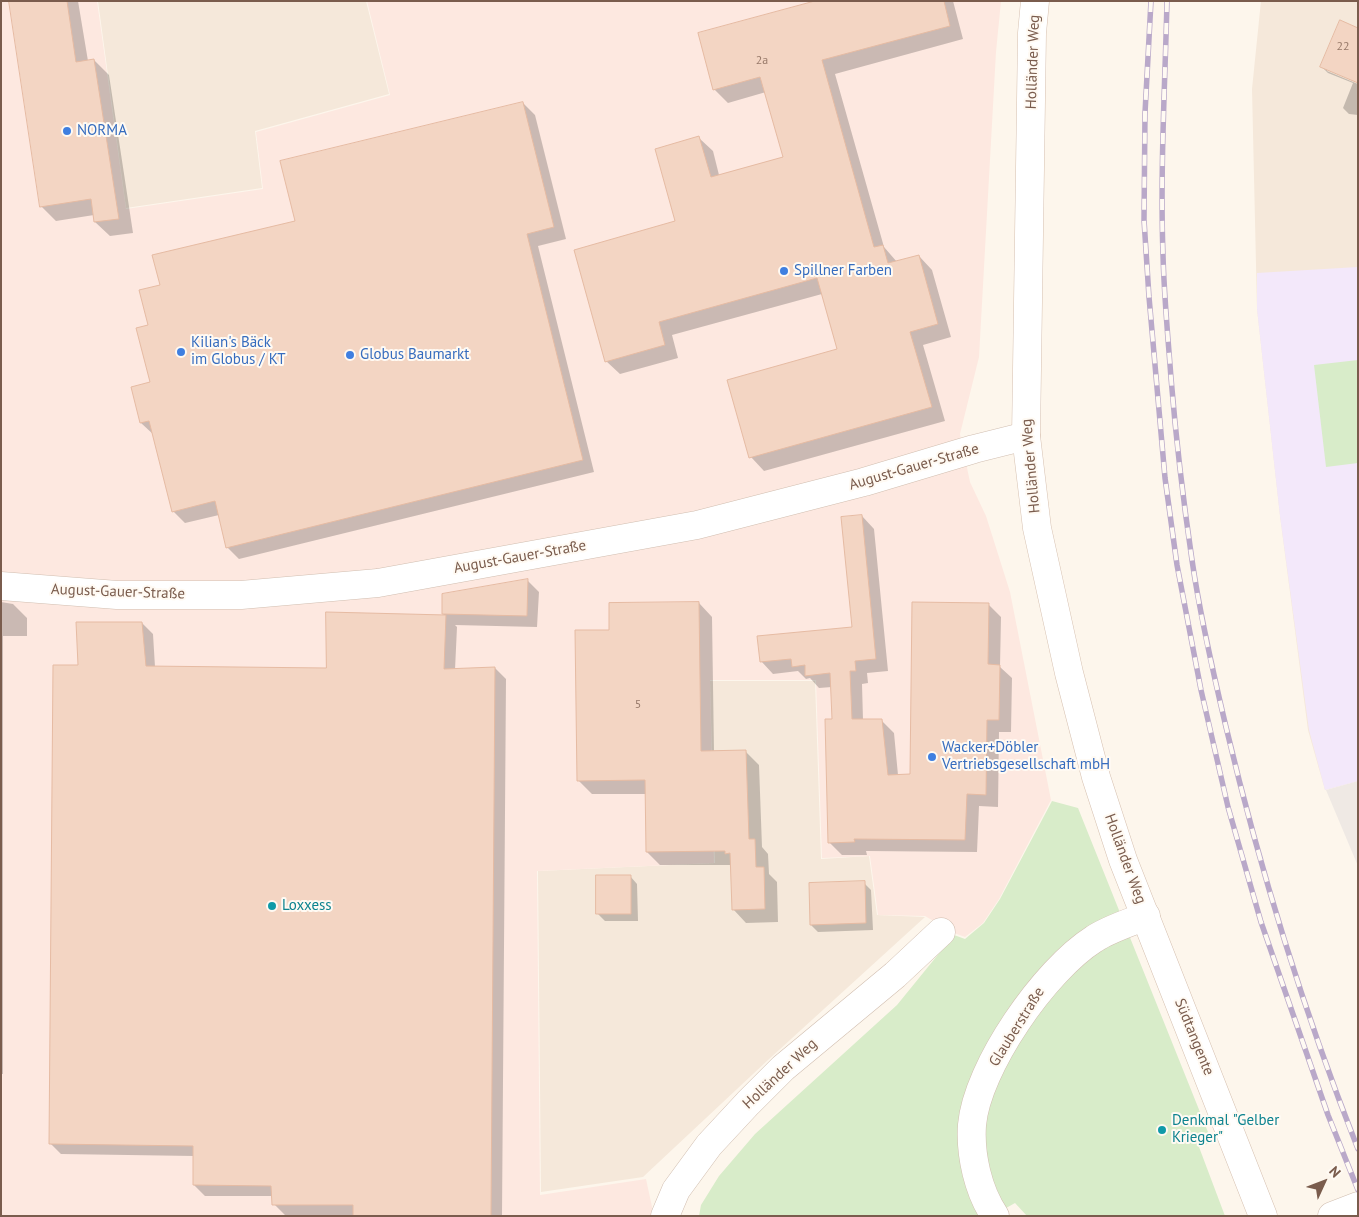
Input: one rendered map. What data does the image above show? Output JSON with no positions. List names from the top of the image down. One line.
{"streets":{"street":["Holländer Weg","August-Gauer-Straße","Glauberstraße","Südtangente"]},"crossings":[["Holländer Weg","August-Gauer-Straße"],["Holländer Weg","Glauberstraße"],["Holländer Weg","Südtangente"],["Glauberstraße","Südtangente"]],"places":["NORMA","Spillner Farben","Kilian's Bäck im Globus / KT","Globus Baumarkt","Wacker+Döbler Vertriebsgesellschaft mbH","Loxxess","Denkmal \"Gelber Krieger\""],"house_numbers":["22","2a","5"],"north":"top right"}
